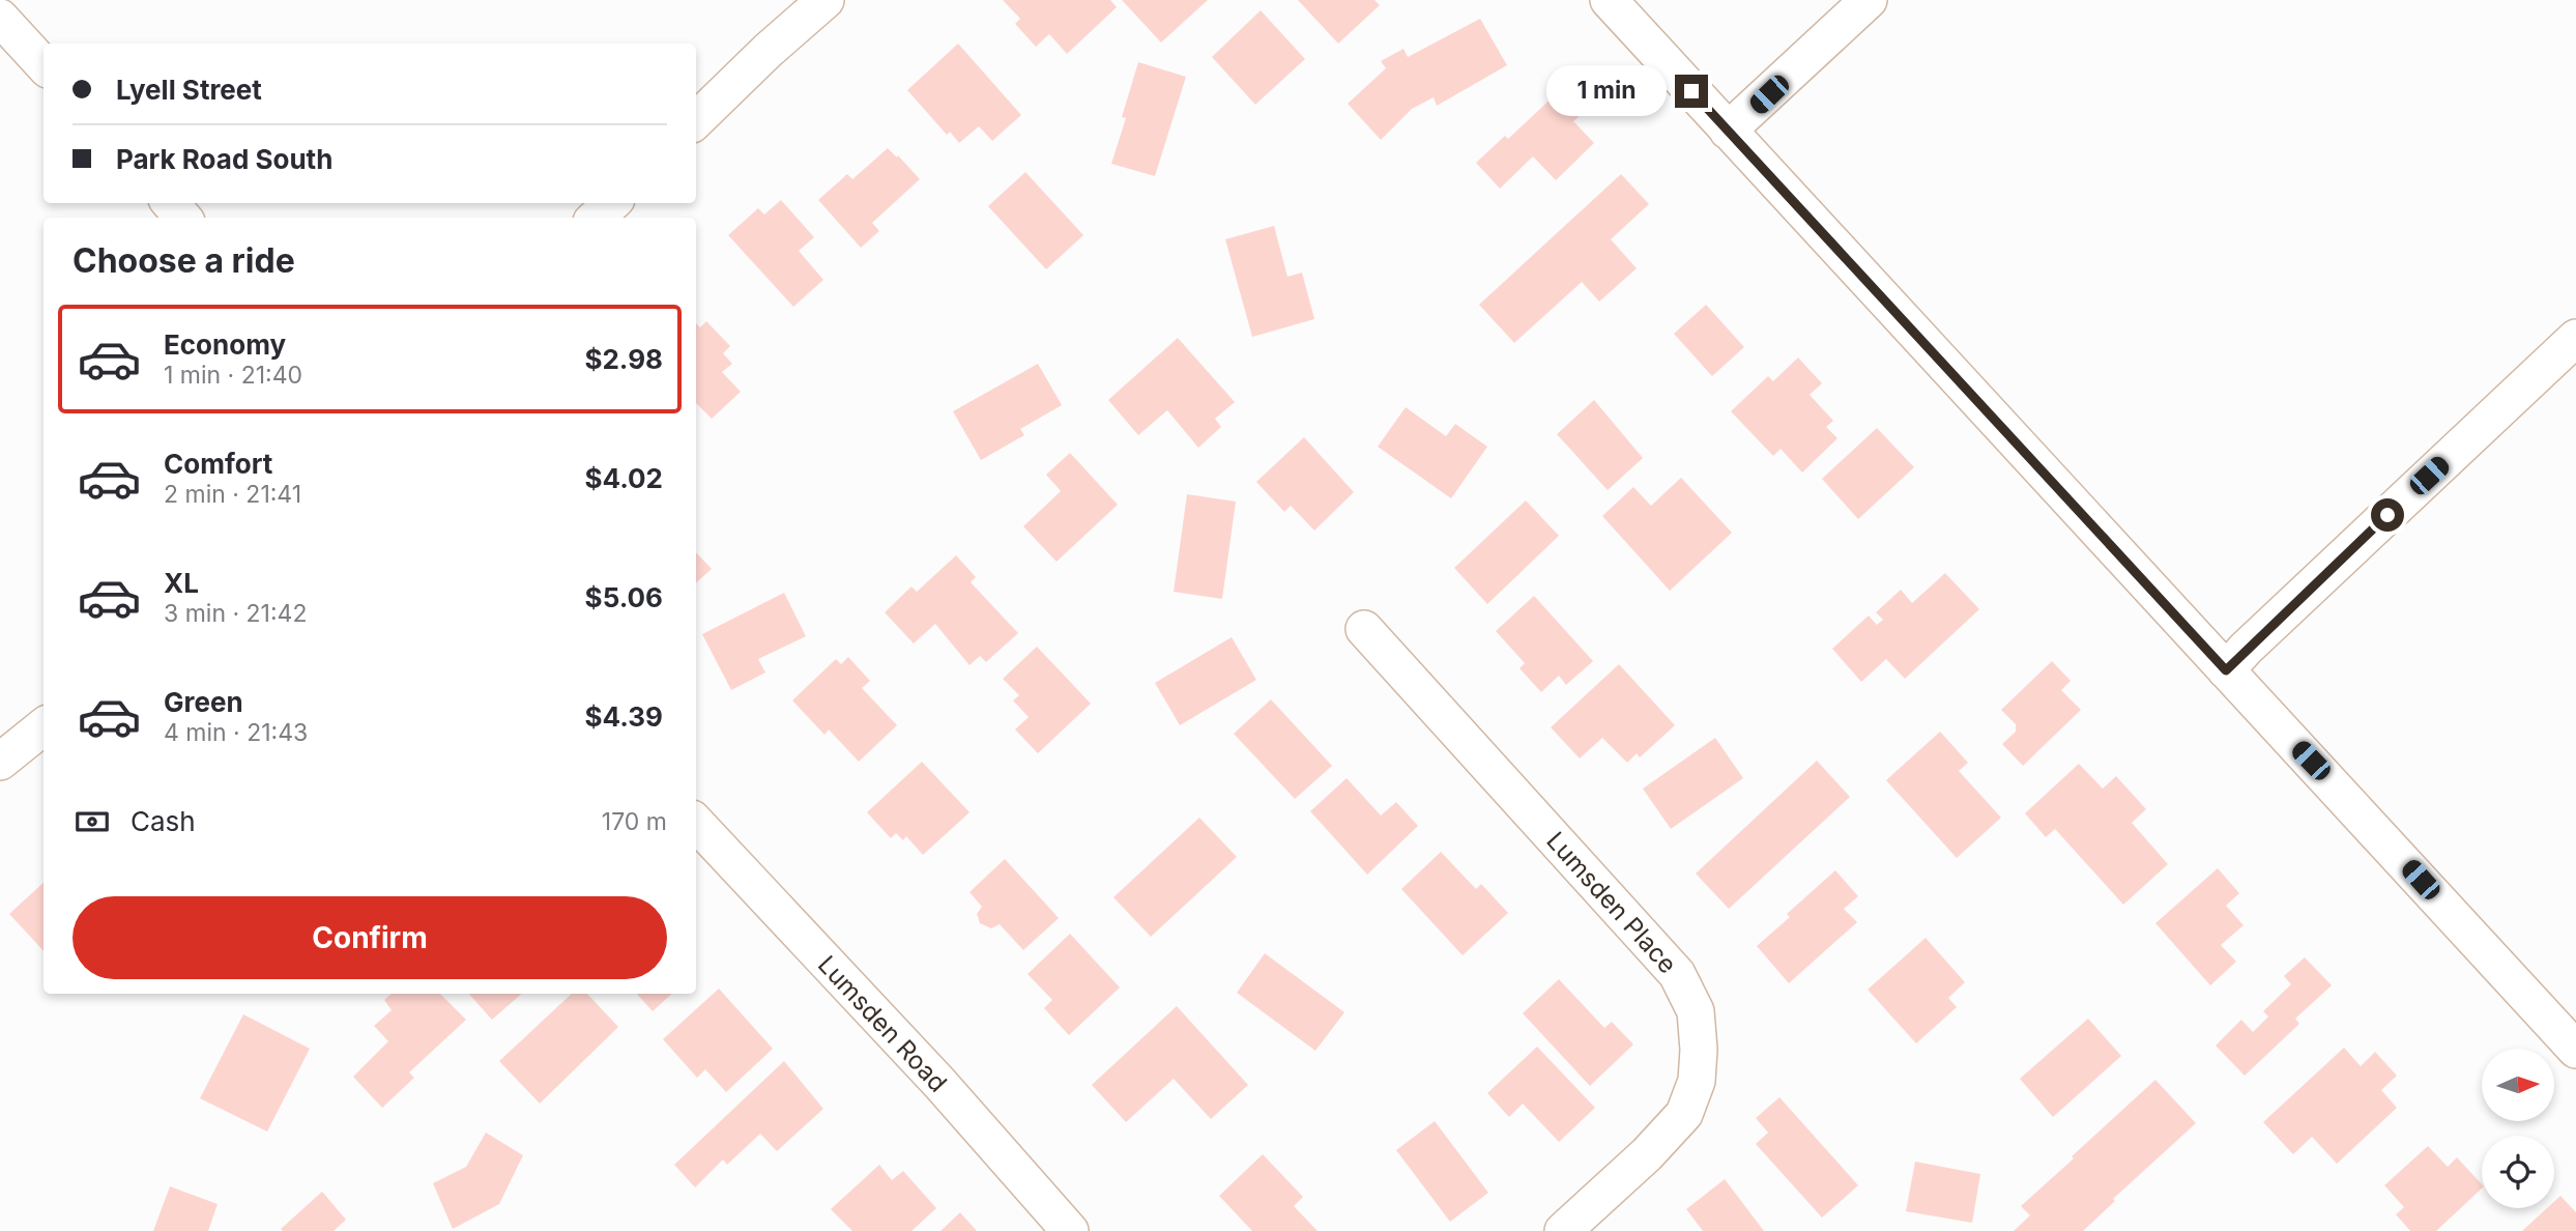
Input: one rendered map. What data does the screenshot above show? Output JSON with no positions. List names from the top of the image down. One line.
{"streets":{"street":["Lumsden Place","Lumsden Road"]},"north":"right","page":{"banner":["Lyell Street","Park Road South"],"bubble":"1 min","heading":"Choose a ride","list":[{"name":"Economy","note":"1 min · 21:40","value":"$2.98"},{"name":"Comfort","note":"2 min · 21:41","value":"$4.02"},{"name":"XL","note":"3 min · 21:42","value":"$5.06"},{"name":"Green","note":"4 min · 21:43","value":"$4.39"}],"pay":["Cash","170 m"],"buttons":"Confirm"}}
